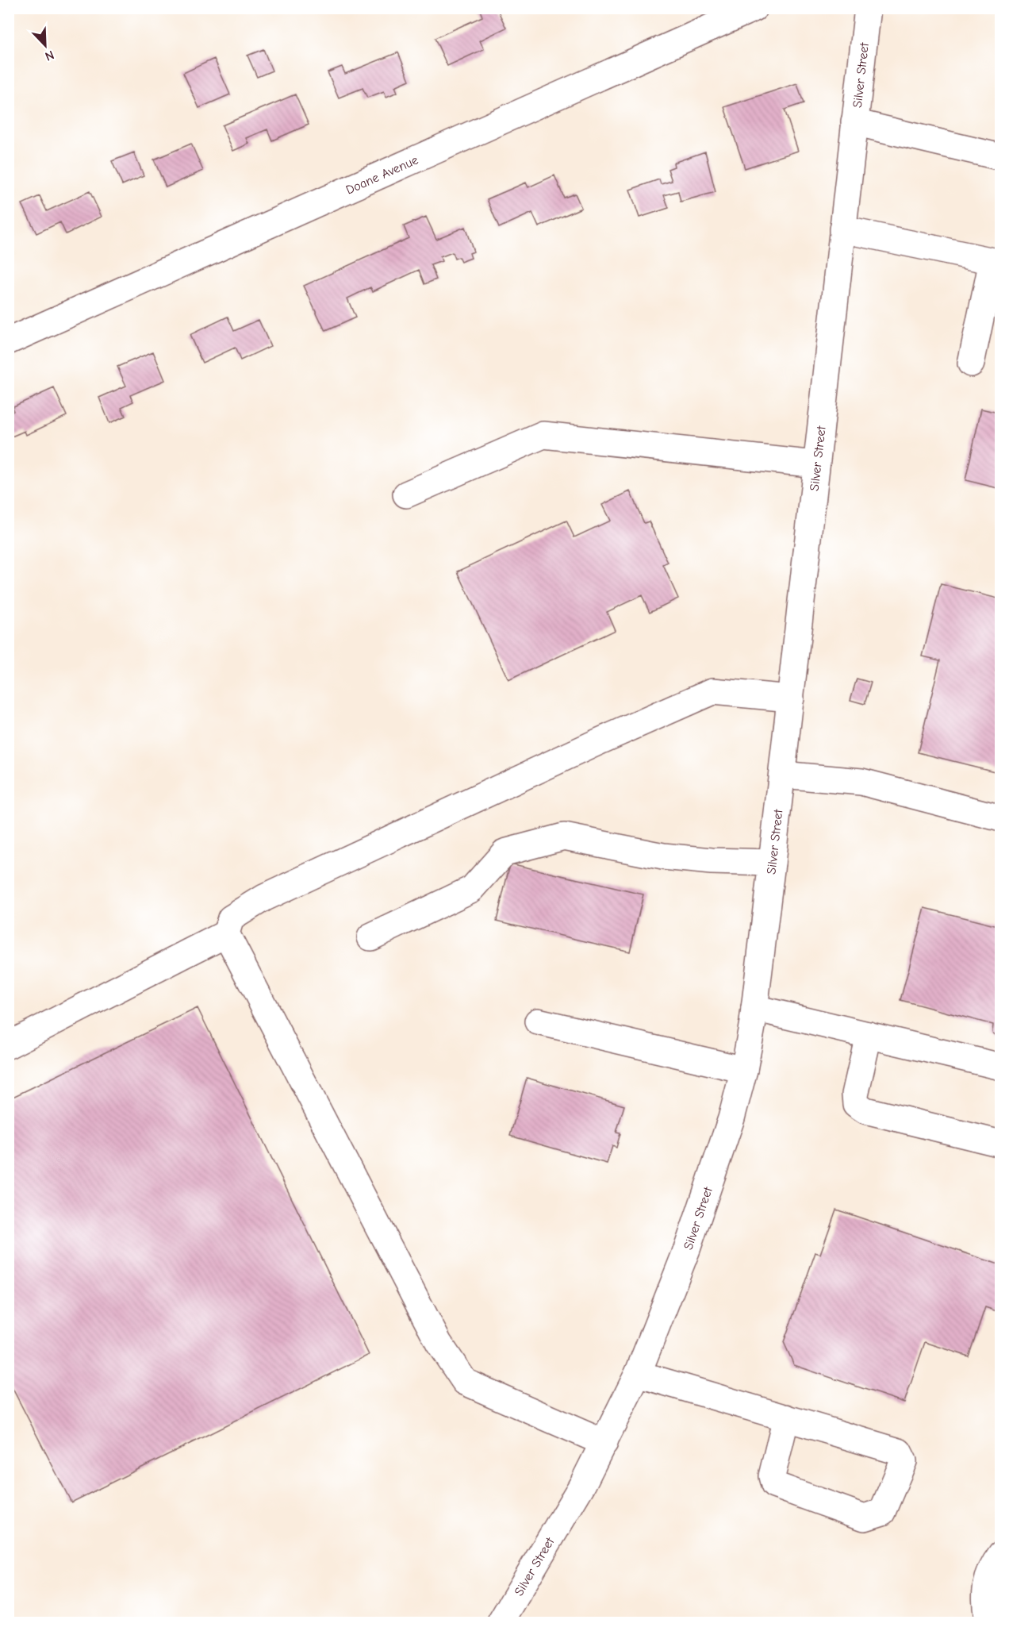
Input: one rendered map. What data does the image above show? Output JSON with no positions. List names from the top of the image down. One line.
{"streets":{"street":["Silver Street","Doane Avenue"]},"north":"bottom right"}
